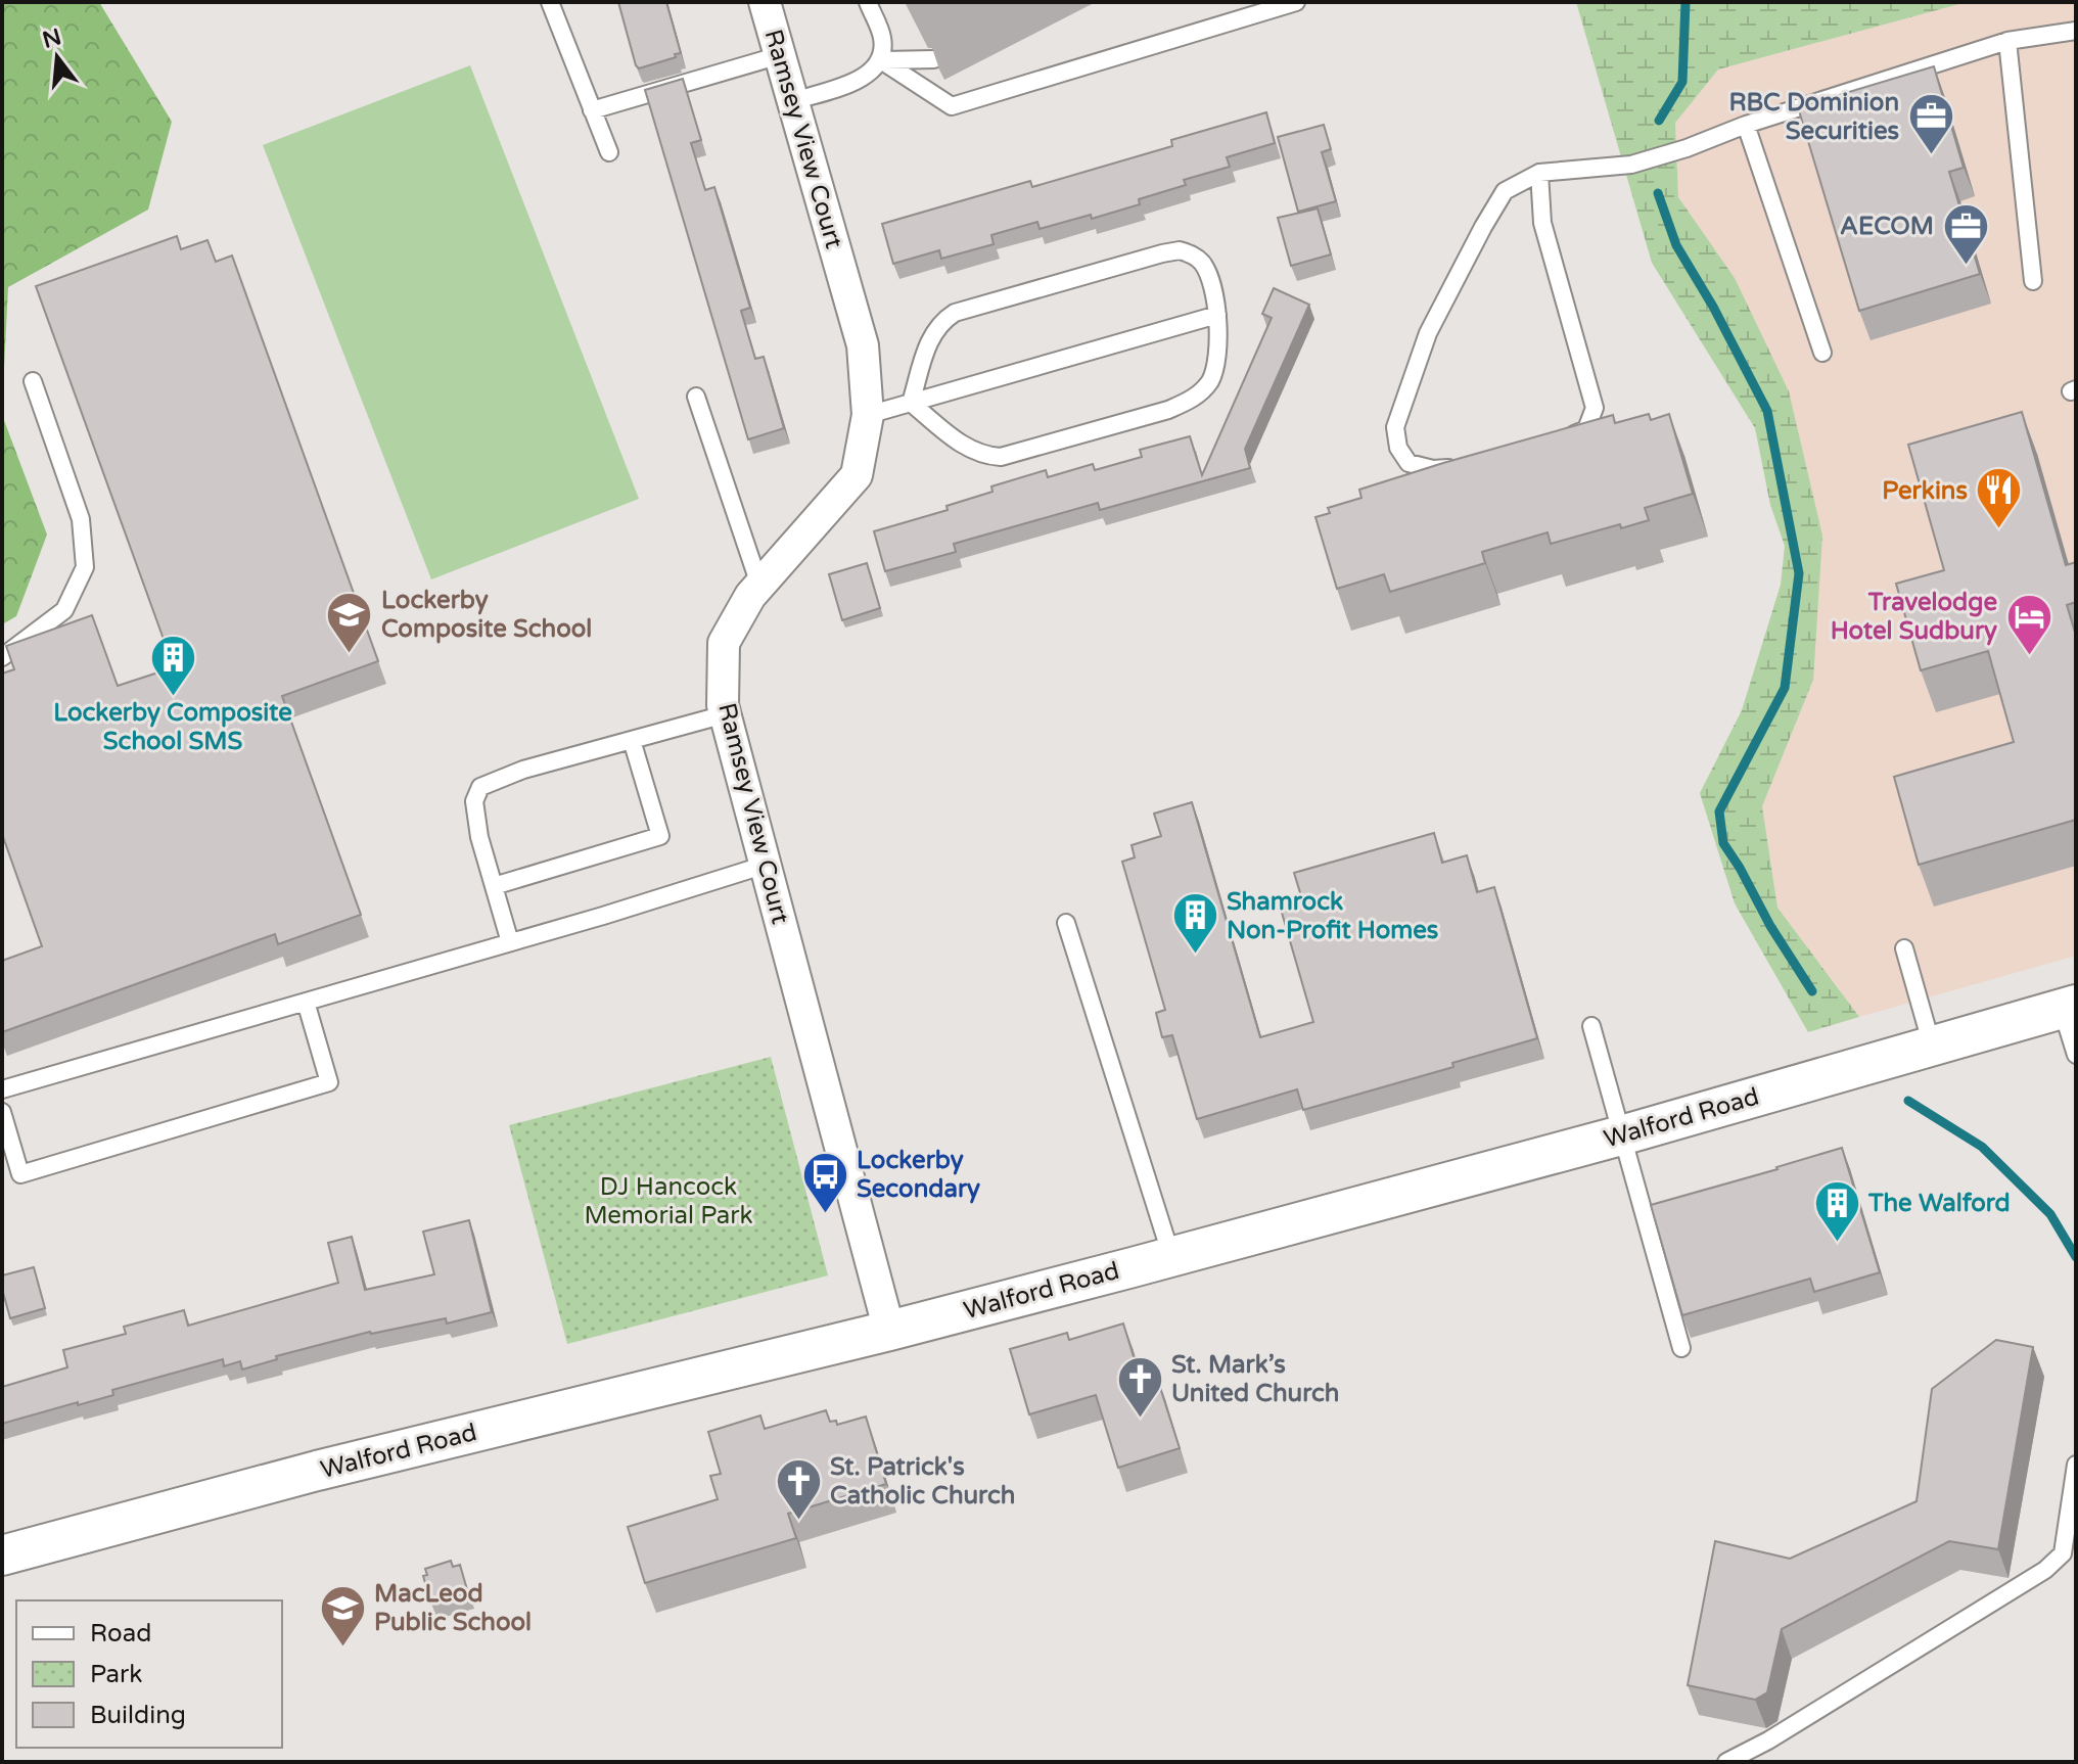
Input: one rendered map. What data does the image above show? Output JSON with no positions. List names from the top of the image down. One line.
{"streets":{"street":["Ramsey View Court","Walford Road"]},"crossings":[["Ramsey View Court","Walford Road"]],"parks":["DJ Hancock Memorial Park"],"places":{"office":["RBC Dominion Securities","AECOM"],"restaurant":["Perkins"],"school or university":["Lockerby Composite School","MacLeod Public School"],"hotel":["Travelodge Hotel Sudbury"],"building":["Lockerby Composite School SMS","Shamrock Non-Profit Homes","The Walford"],"bus stop":["Lockerby Secondary"],"church":["St. Mark’s United Church","St. Patrick's Catholic Church"]},"legend":["Road","Park","Building"],"north":"top"}
